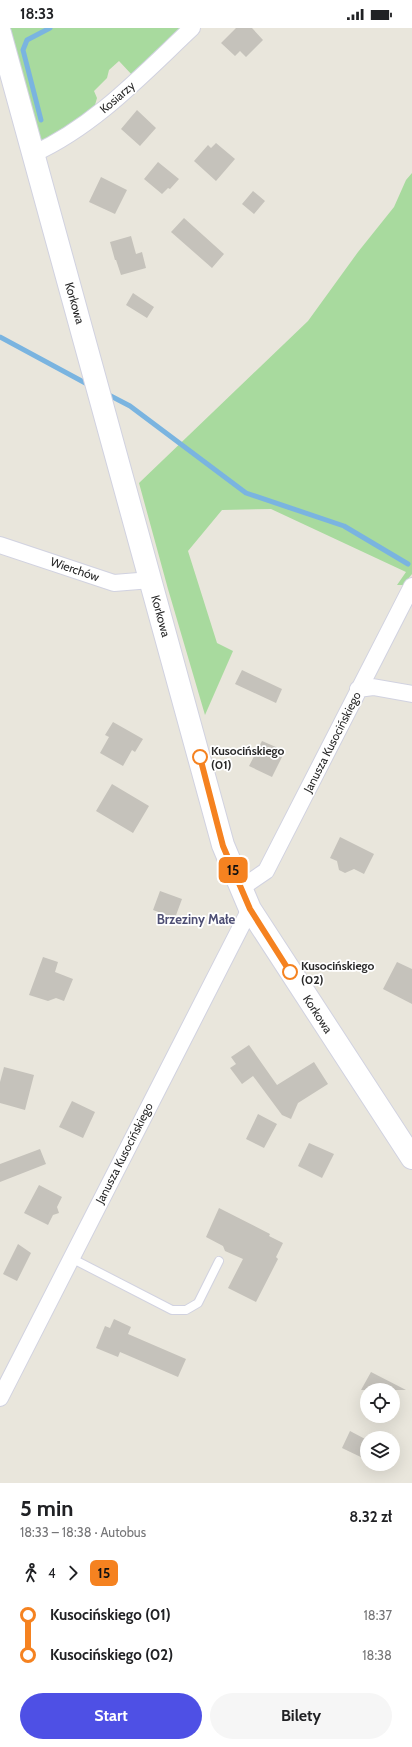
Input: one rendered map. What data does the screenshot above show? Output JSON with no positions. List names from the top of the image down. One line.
{"streets":{"street":["Kosiarzy","Korkowa","Wierchów","Janusza Kusocińskiego"]},"crossings":[["Kosiarzy","Korkowa"],["Korkowa","Wierchów"],["Korkowa","Janusza Kusocińskiego"]],"districts":["Brzeziny Małe"],"places":["Kusocińskiego (01)","Kusocińskiego (02)"],"lines":["bus line 15"],"page":{"status":"18:33","on_map":"15","heading":["5 min","18:33 – 18:38 · Autobus","8.32 zł"],"legs":["4","15"],"list":[{"name":"Kusocińskiego (01)","value":"18:37"},{"name":"Kusocińskiego (02)","value":"18:38"}],"buttons":["Start","Bilety"]}}
